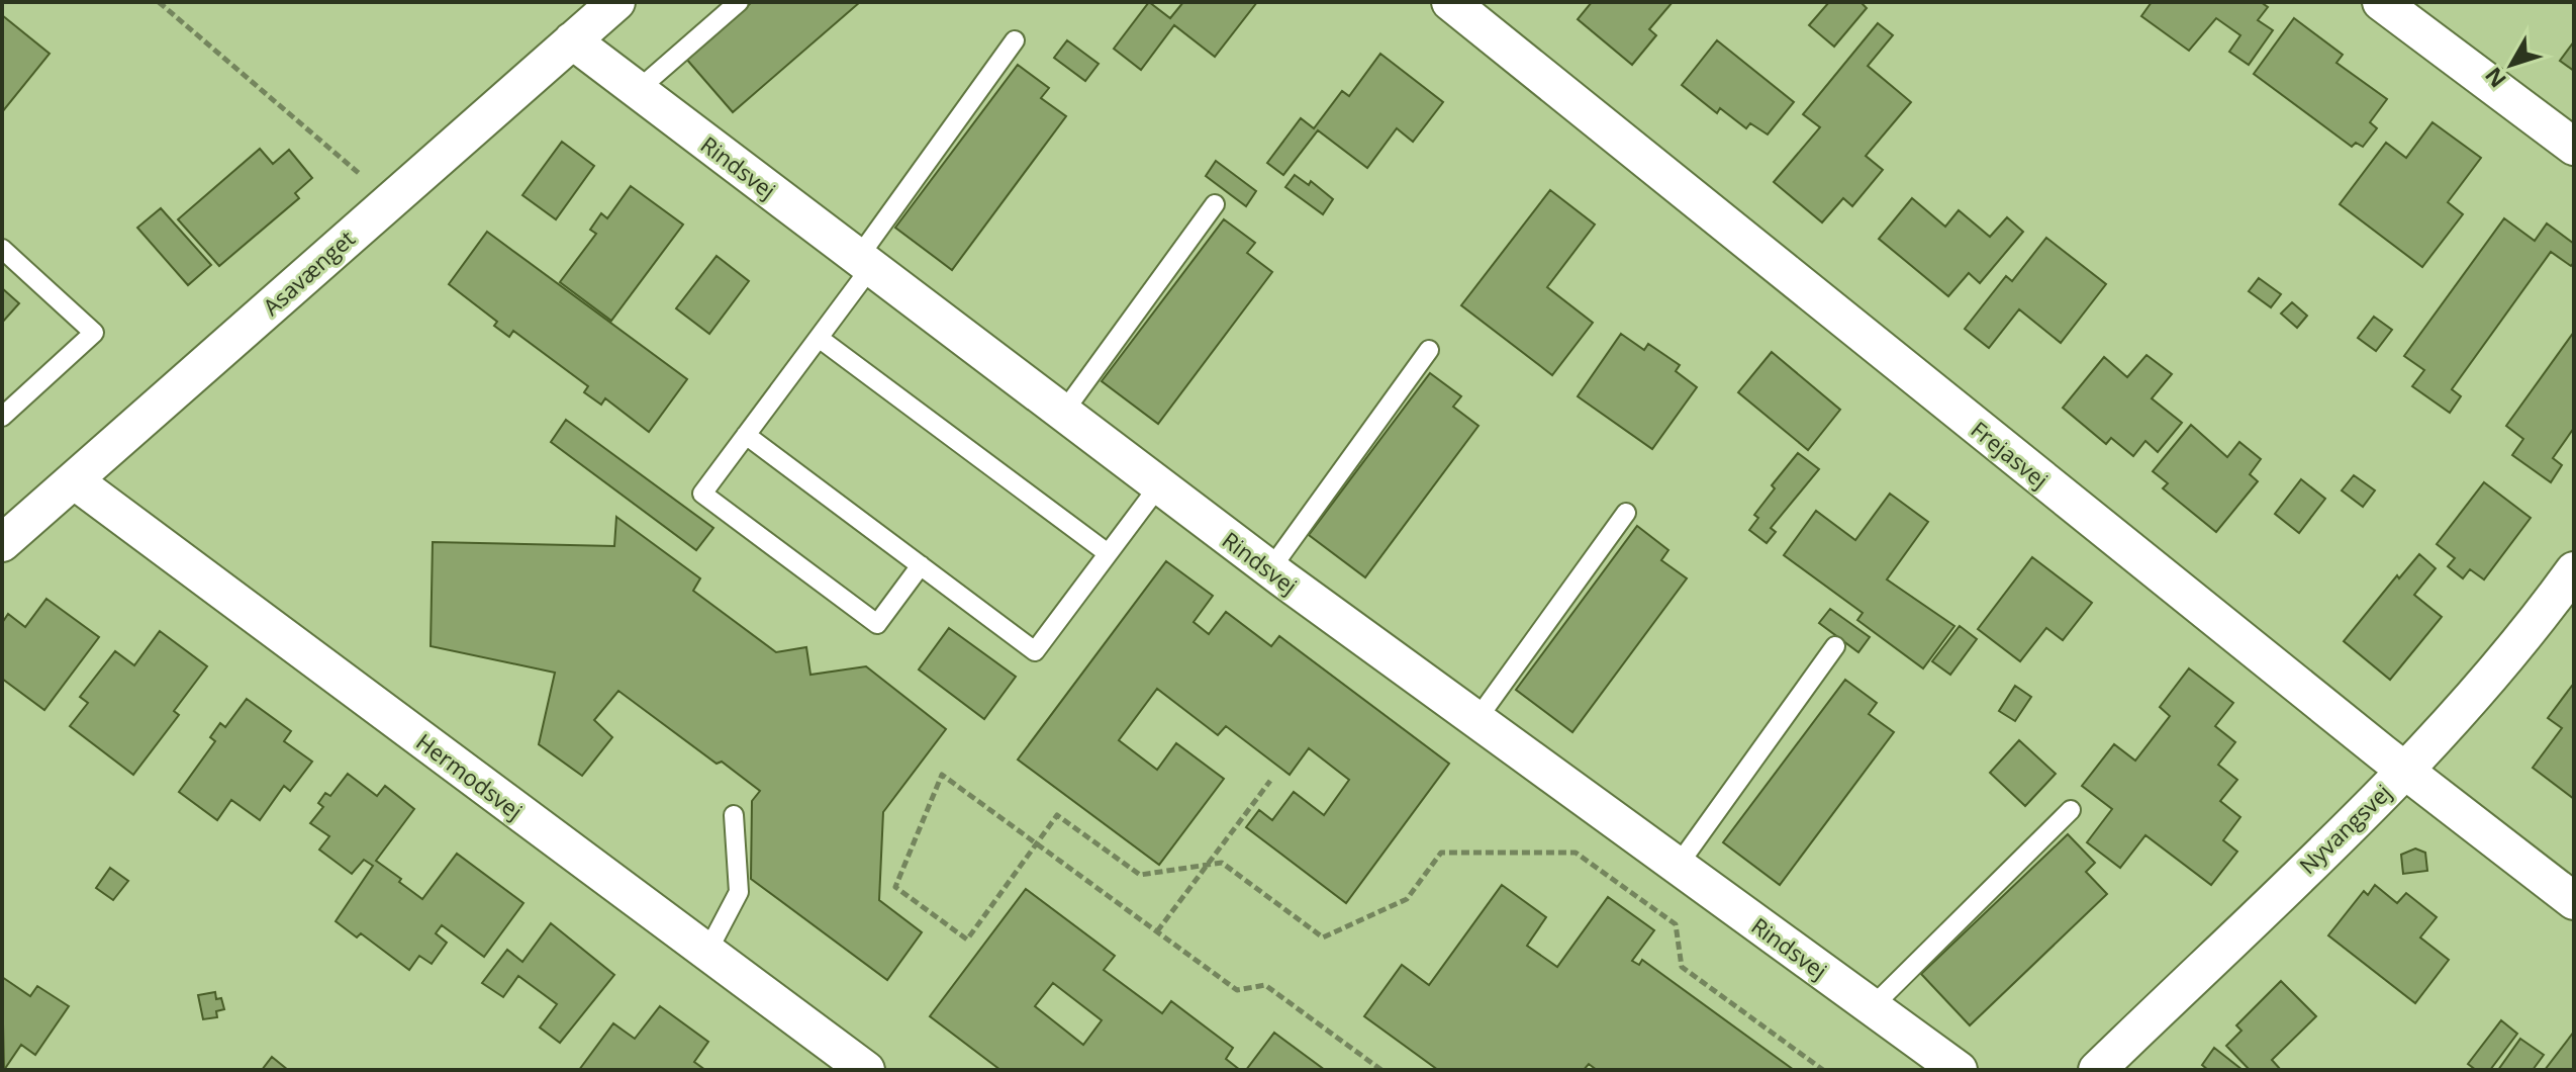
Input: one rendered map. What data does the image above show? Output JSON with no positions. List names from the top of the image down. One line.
{"streets":{"street":["Rindsvej","Asavænget","Frejasvej","Hermodsvej","Nyvangsvej"]},"crossings":[["Rindsvej","Asavænget"],["Asavænget","Hermodsvej"],["Frejasvej","Nyvangsvej"]],"north":"bottom left"}
